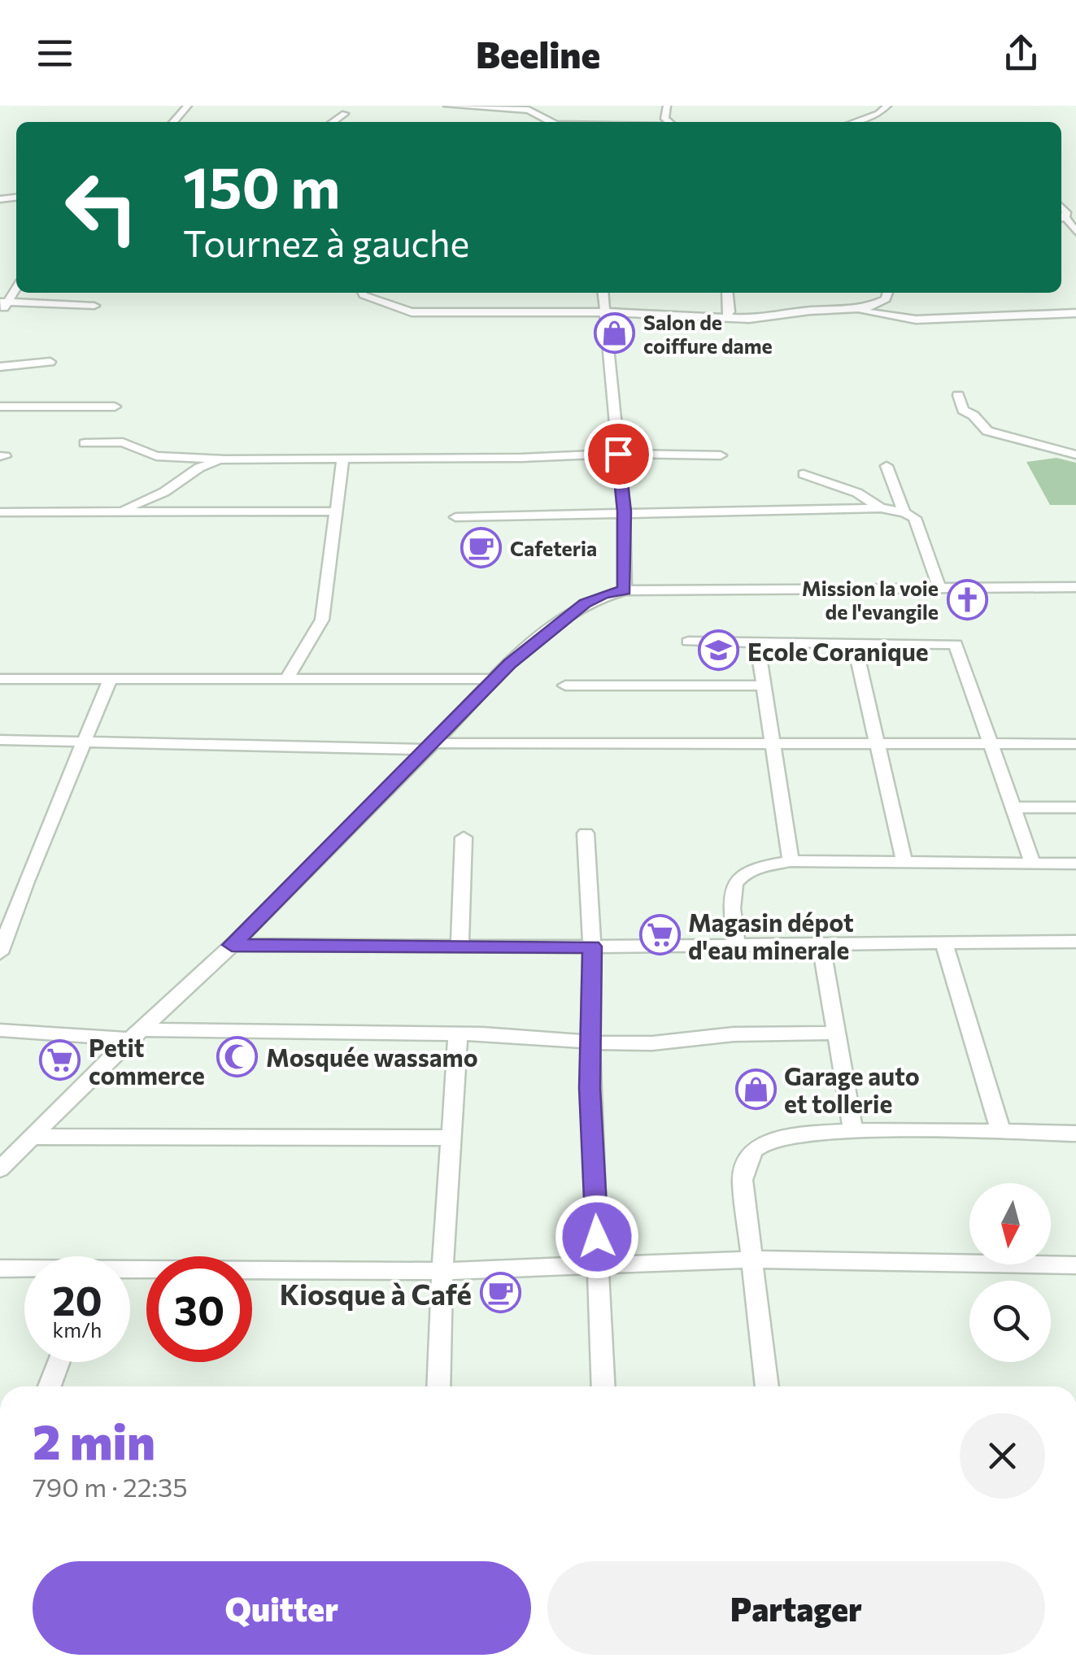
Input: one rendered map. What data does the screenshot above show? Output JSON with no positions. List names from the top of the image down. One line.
{"places":{"shop":["Salon de coiffure dame","Garage auto et tollerie"],"cafe":["Cafeteria","Kiosque à Café"],"church":["Mission la voie de l'evangile"],"school or university":["Ecole Coranique"],"supermarket":["Magasin dépot d'eau minerale","Petit commerce"],"mosque":["Mosquée wassamo"]},"north":"bottom","page":{"header":"Beeline","turn":["150 m","Tournez à gauche"],"speed":"20 km/h","limit":"30","heading":["2 min","790 m · 22:35"],"buttons":["Quitter","Partager"]}}
